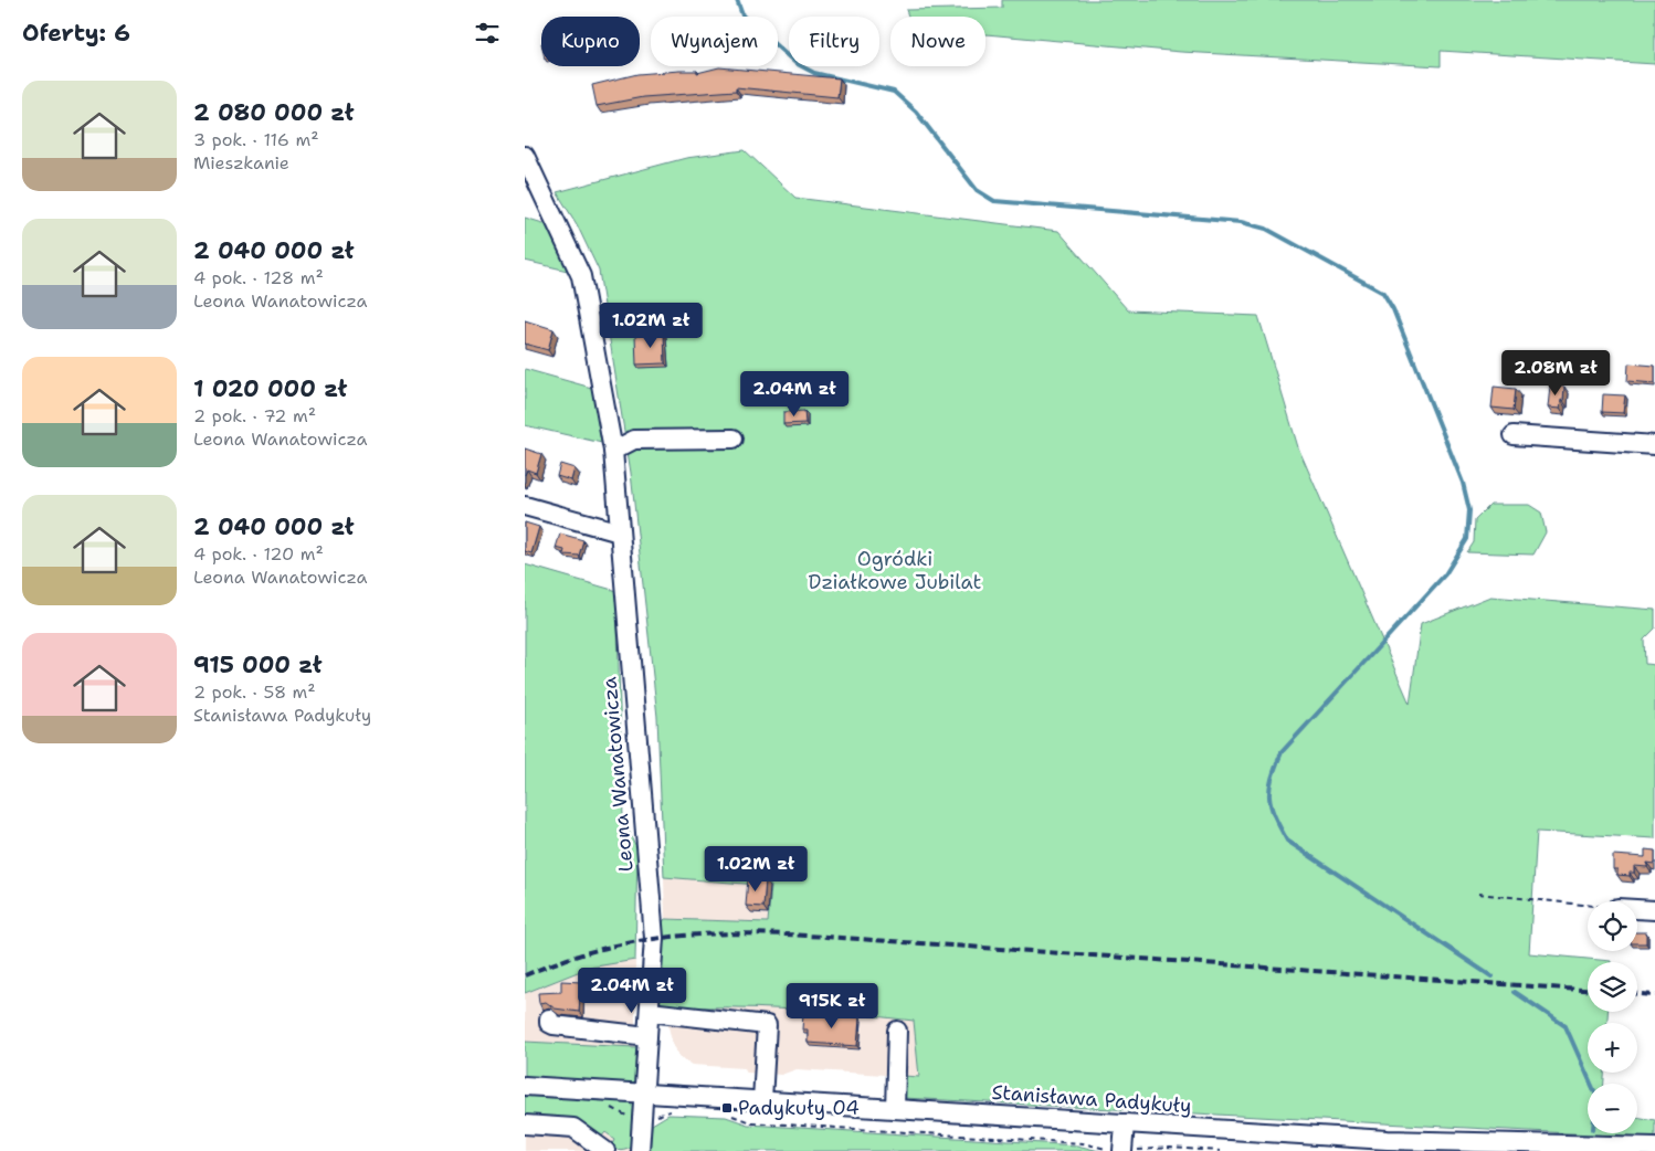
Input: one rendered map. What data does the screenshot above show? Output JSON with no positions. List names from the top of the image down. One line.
{"streets":{"street":["Leona Wanatowicza","Stanisława Padykuły"]},"crossings":[["Leona Wanatowicza","Stanisława Padykuły"]],"parks":["Ogródki Działkowe Jubilat"],"places":{"transit":["Padykuły 04"]},"page":{"heading":"Oferty: 6","chip":["Kupno","Wynajem","Filtry","Nowe"],"list":[{"name":"2 080 000 zł","note":"3 pok. · 116 m² · Mieszkanie"},{"name":"2 040 000 zł","note":"4 pok. · 128 m² · Leona Wanatowicza"},{"name":"1 020 000 zł","note":"2 pok. · 72 m² · Leona Wanatowicza"},{"name":"2 040 000 zł","note":"4 pok. · 120 m² · Leona Wanatowicza"},{"name":"915 000 zł","note":"2 pok. · 58 m² · Stanisława Padykuły"}],"price":["1.02M zł","2.08M zł","2.04M zł","1.02M zł","2.04M zł","915K zł"],"map_buttons":["+","−"]}}
